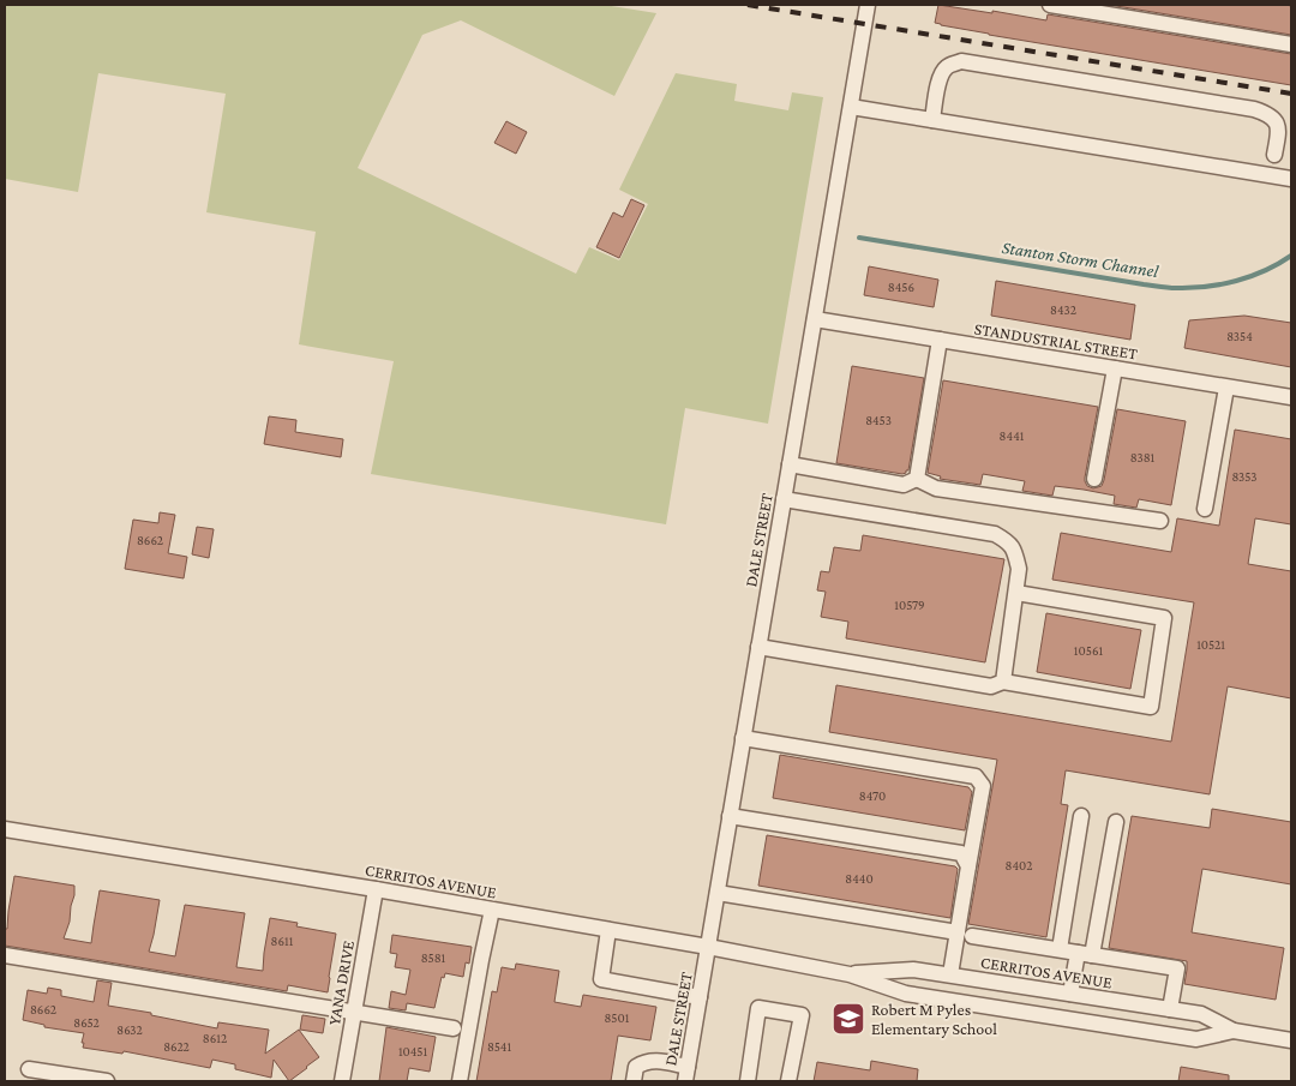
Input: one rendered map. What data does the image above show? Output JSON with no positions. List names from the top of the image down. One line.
{"streets":{"street":["STANDUSTRIAL STREET","DALE STREET","CERRITOS AVENUE","YANA DRIVE"]},"crossings":[["STANDUSTRIAL STREET","DALE STREET"],["DALE STREET","CERRITOS AVENUE"],["CERRITOS AVENUE","YANA DRIVE"]],"water":["Stanton Storm Channel"],"places":{"school or university":["Robert M Pyles Elementary School"]},"house_numbers":["8456","8432","8354","8453","8441","8381","8353","8662","10579","10521","10561","8470","8402","8440","8611","8581","8662","8501","8652","8632","8612","8622","8541","10451"]}
